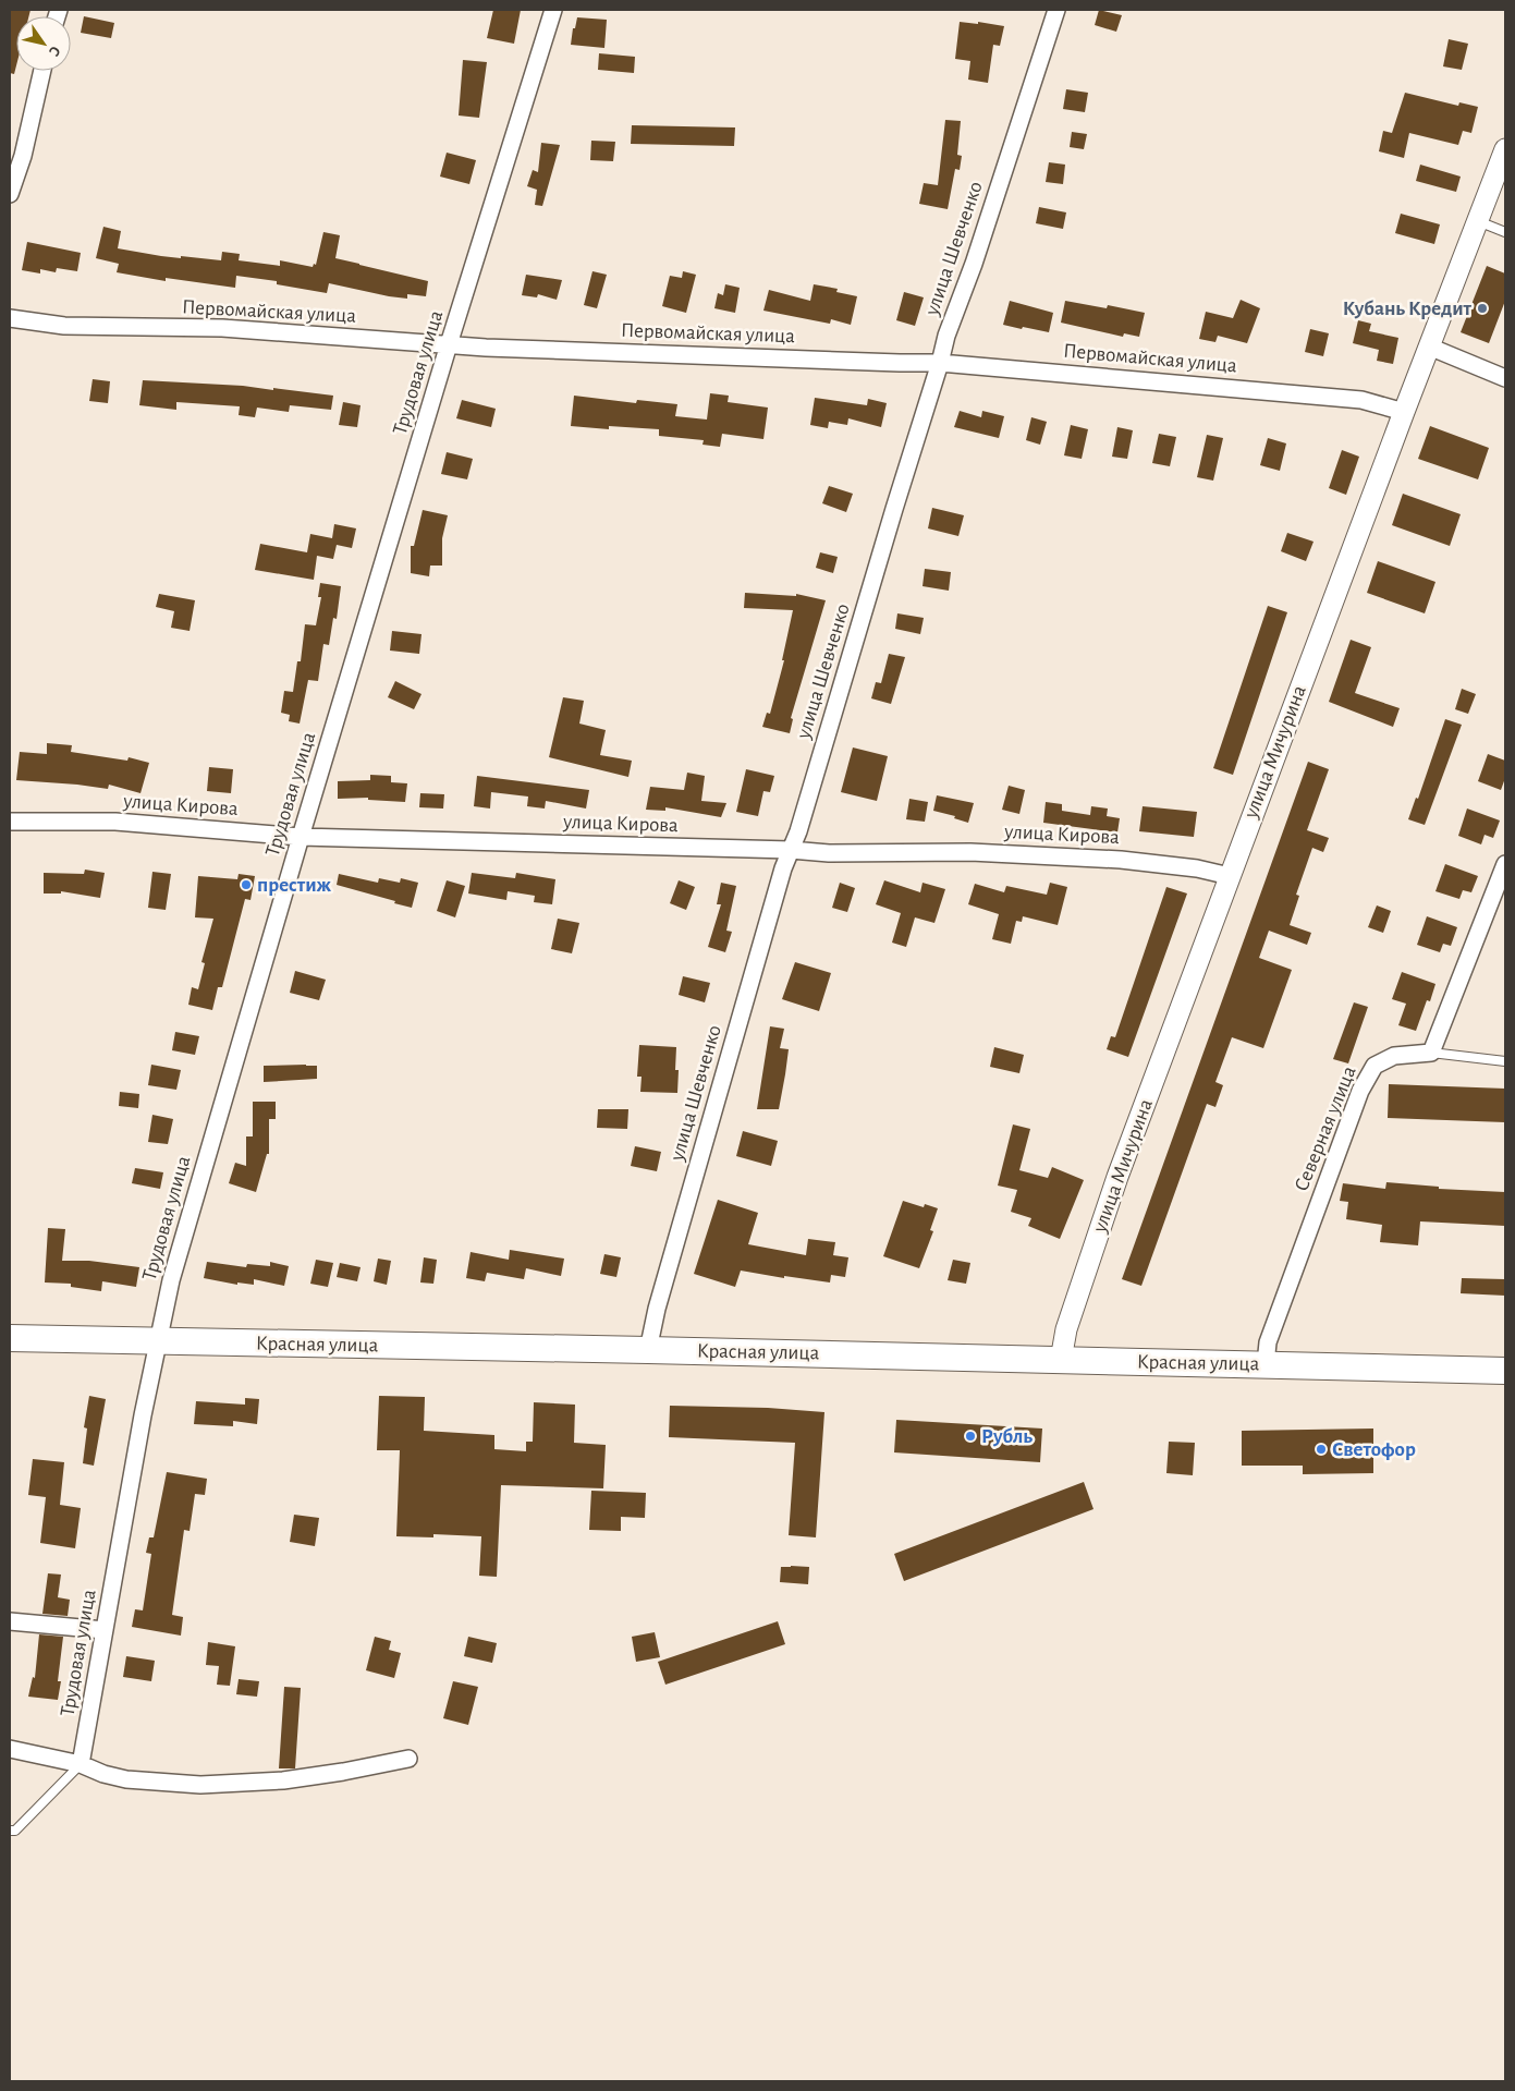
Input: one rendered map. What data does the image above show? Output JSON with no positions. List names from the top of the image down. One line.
{"streets":{"main road":["Красная улица"],"street":["улица Шевченко","Первомайская улица","Трудовая улица","улица Мичурина","улица Кирова","Северная улица"]},"crossings":[["улица Шевченко","Первомайская улица"],["улица Шевченко","улица Кирова"],["улица Шевченко","Красная улица"],["Первомайская улица","Трудовая улица"],["Первомайская улица","улица Мичурина"],["Трудовая улица","улица Кирова"],["Трудовая улица","Красная улица"],["улица Мичурина","улица Кирова"],["улица Мичурина","Красная улица"],["Северная улица","Красная улица"]],"places":["Кубань Кредит","престиж","Рубль","Светофор"],"north":"bottom right"}
